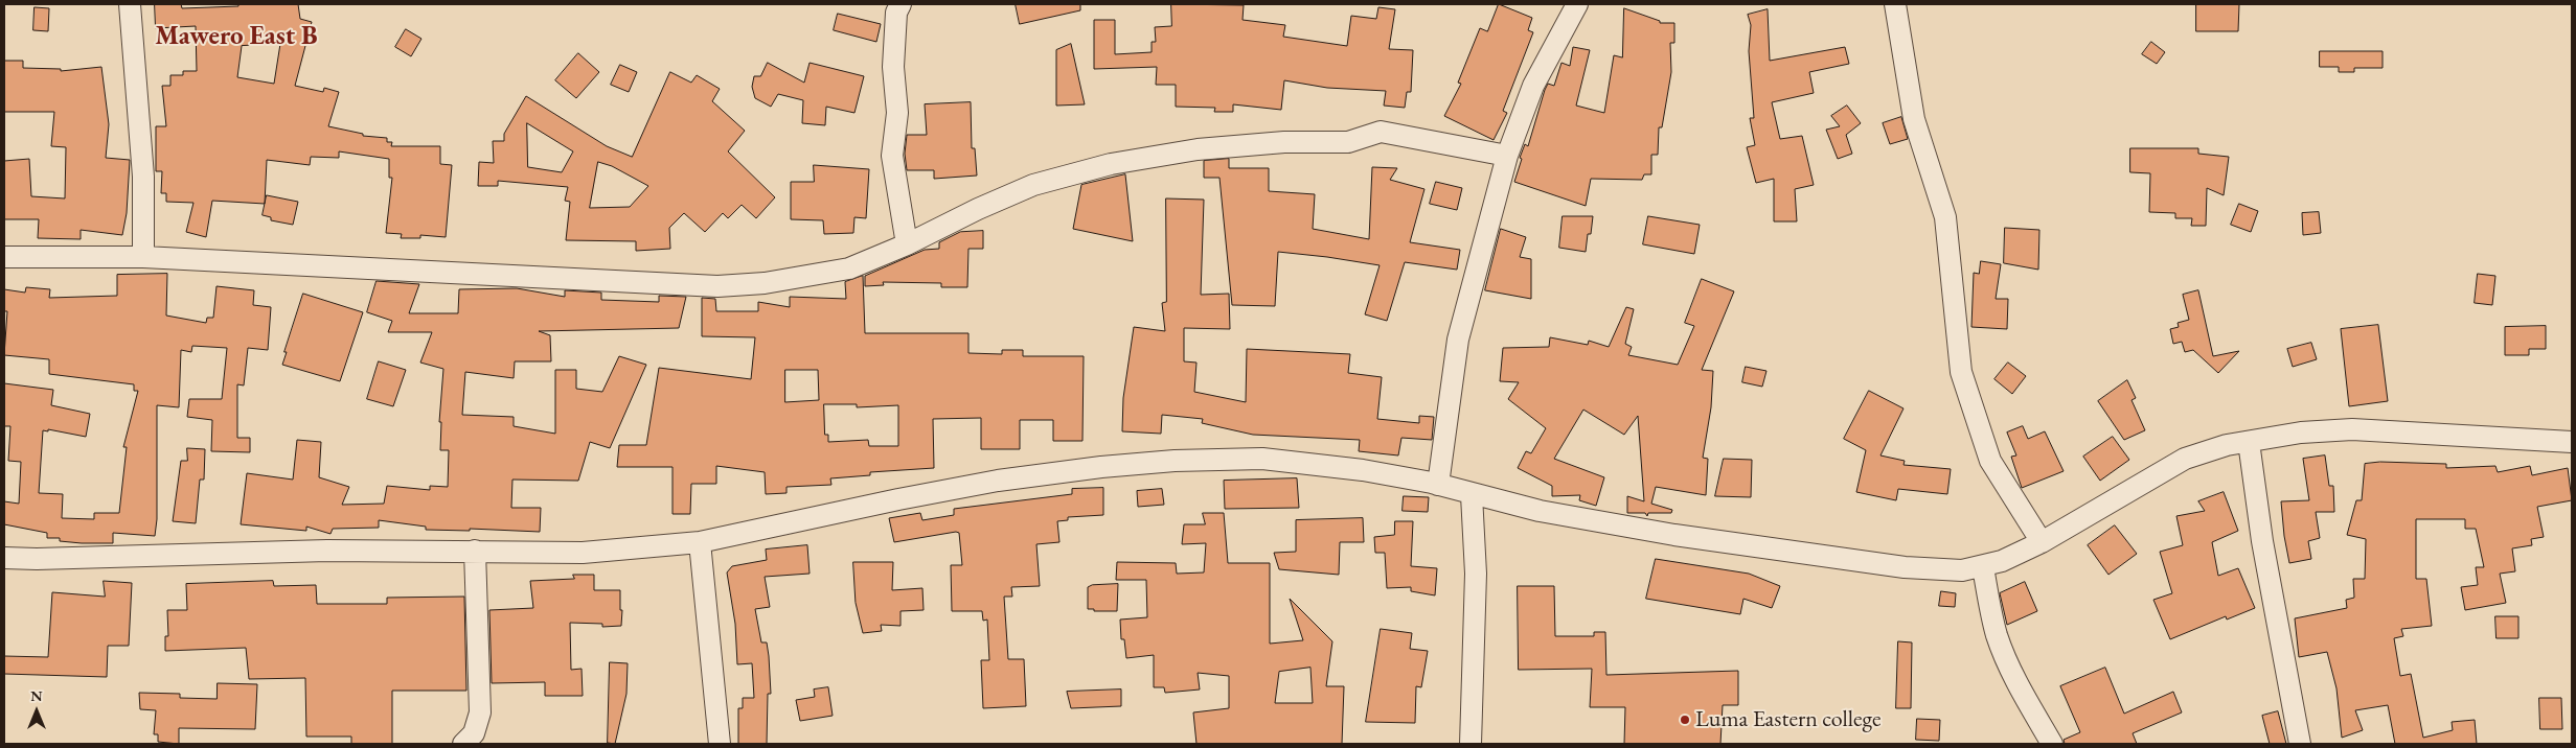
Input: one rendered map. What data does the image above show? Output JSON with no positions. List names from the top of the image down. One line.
{"districts":["Mawero East B"],"places":["Luma Eastern college"],"north":"top"}
